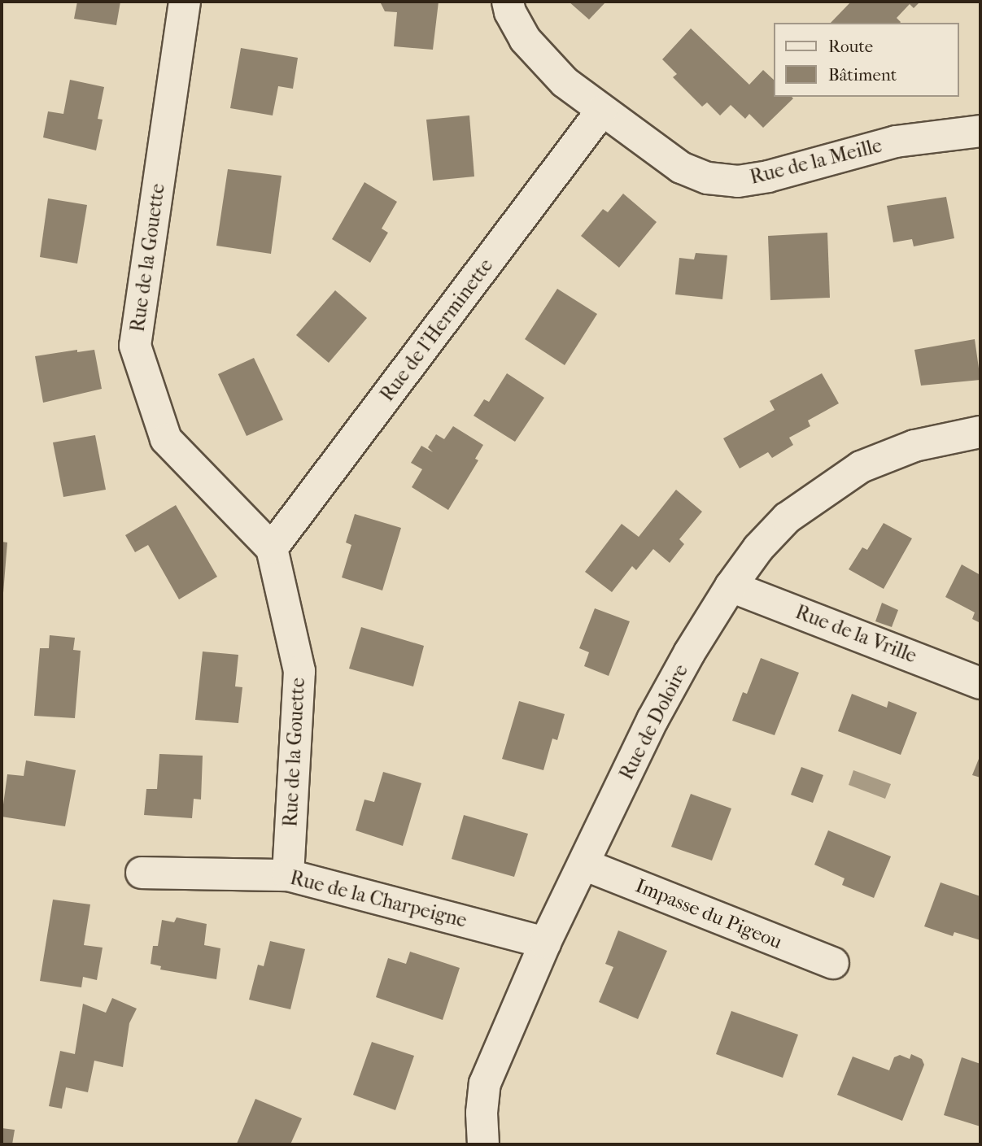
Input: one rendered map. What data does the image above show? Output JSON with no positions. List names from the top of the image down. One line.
{"streets":{"street":["Rue de la Meille","Rue de la Gouette","Rue de l'Herminette","Rue de la Vrille","Rue de Doloire","Rue de la Charpeigne","Impasse du Pigeou"]},"crossings":[["Rue de la Meille","Rue de l'Herminette"],["Rue de la Gouette","Rue de l'Herminette"],["Rue de la Gouette","Rue de la Charpeigne"],["Rue de la Vrille","Rue de Doloire"],["Rue de Doloire","Rue de la Charpeigne"],["Rue de Doloire","Impasse du Pigeou"]],"legend":["Route","Bâtiment"]}
